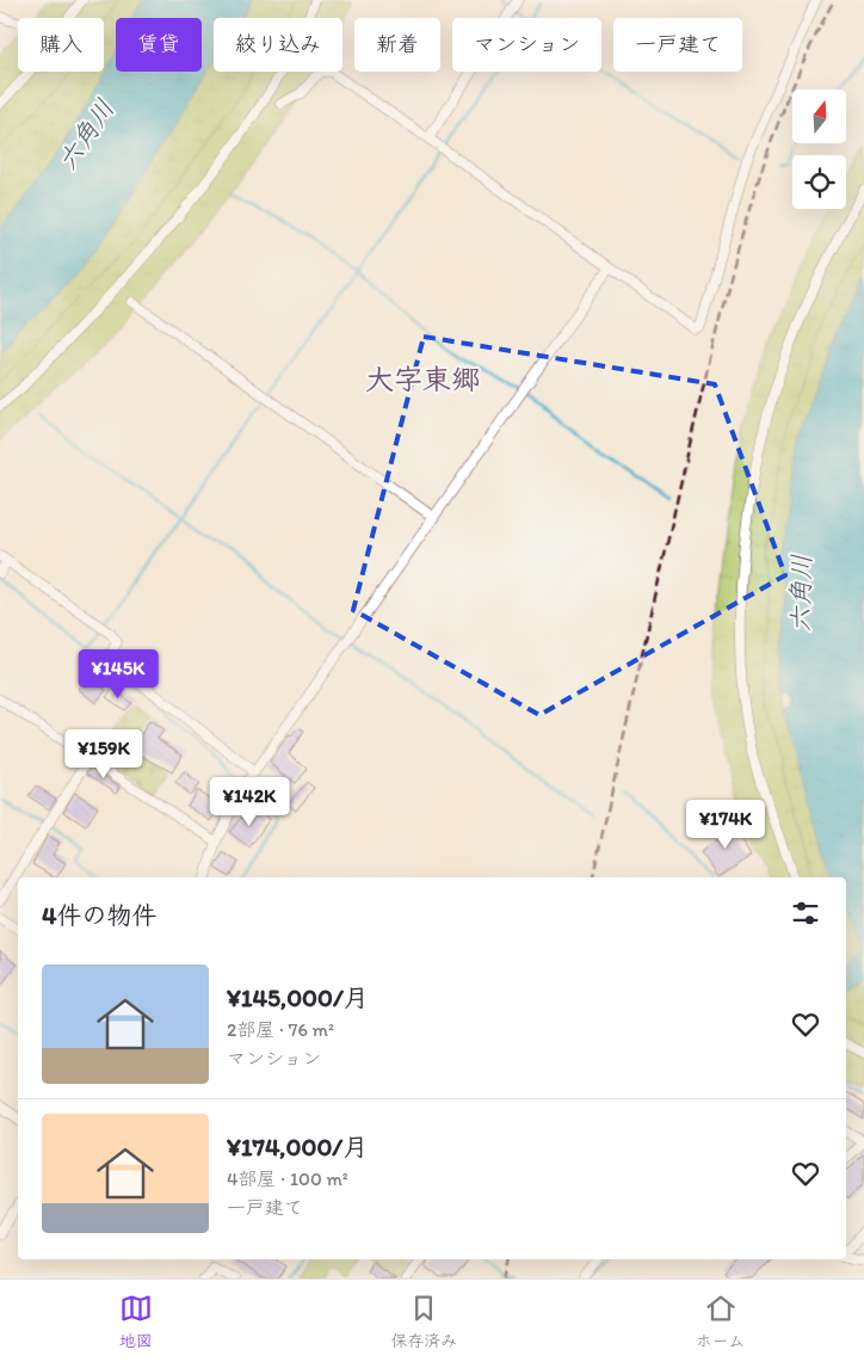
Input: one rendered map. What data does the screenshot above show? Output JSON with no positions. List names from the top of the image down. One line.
{"districts":["大字東郷"],"water":["六角川"],"north":"top","page":{"chip":["購入","賃貸","絞り込み","新着","マンション","一戸建て"],"price":["¥145K","¥159K","¥142K","¥174K"],"heading":"4件の物件","list":[{"name":"¥145,000/月","note":"2部屋 · 76 m² · マンション"},{"name":"¥174,000/月","note":"4部屋 · 100 m² · 一戸建て"}],"tabs":["地図","保存済み","ホーム"]}}
